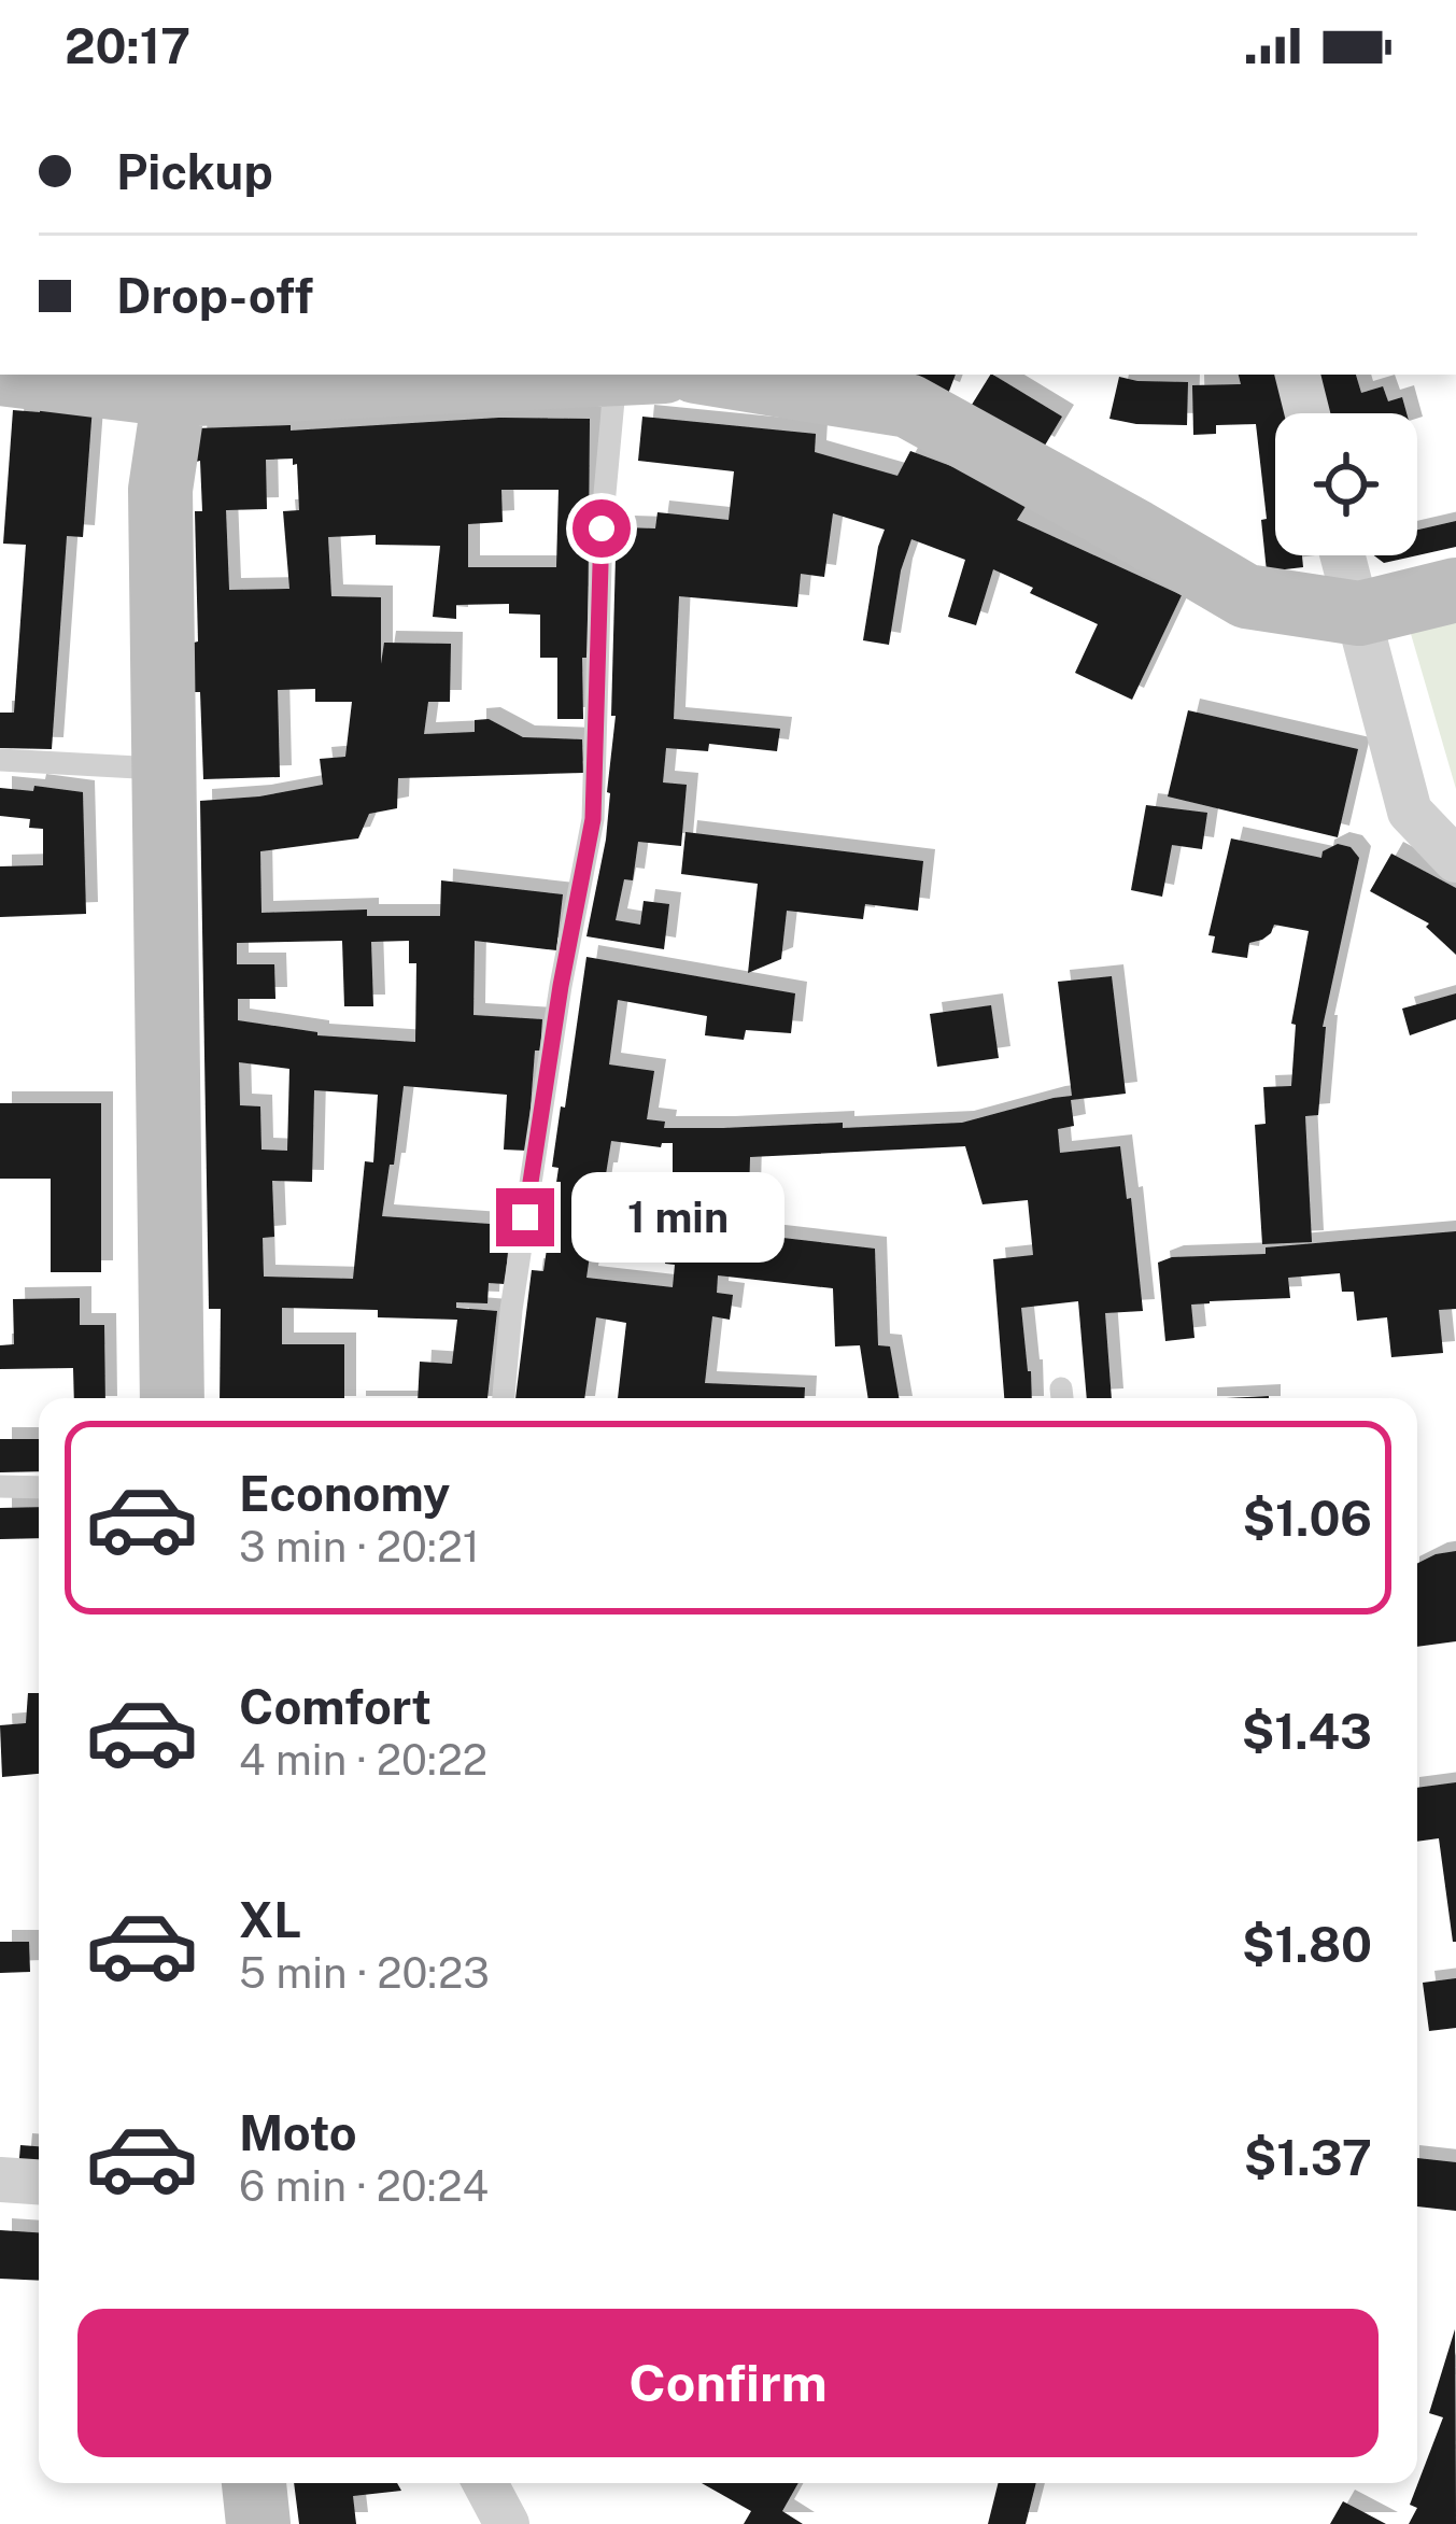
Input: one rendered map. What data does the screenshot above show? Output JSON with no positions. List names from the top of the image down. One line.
{"page":{"status":"20:17","banner":["Pickup","Drop-off"],"bubble":"1 min","list":[{"name":"Economy","note":"3 min · 20:21","value":"$1.06"},{"name":"Comfort","note":"4 min · 20:22","value":"$1.43"},{"name":"XL","note":"5 min · 20:23","value":"$1.80"},{"name":"Moto","note":"6 min · 20:24","value":"$1.37"}],"buttons":"Confirm"}}
